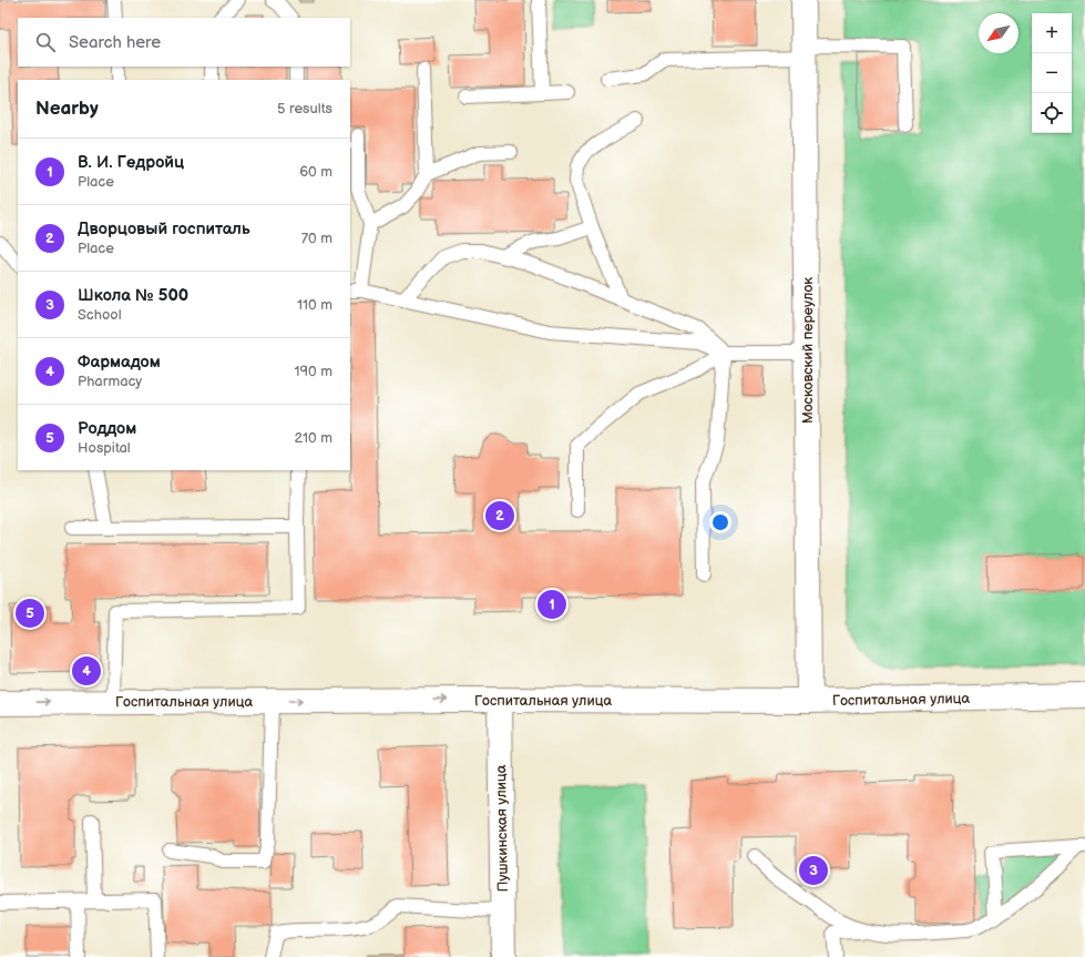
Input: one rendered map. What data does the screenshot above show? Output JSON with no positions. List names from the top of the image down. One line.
{"streets":{"street":["Московский переулок","Госпитальная улица","Пушкинская улица"]},"crossings":[["Московский переулок","Госпитальная улица"],["Госпитальная улица","Пушкинская улица"]],"north":"bottom left","page":{"map_buttons":["+","−"],"search":"Search here","heading":["Nearby","5 results"],"list":[{"mark":"1","name":"В. И. Гедройц","note":"Place","value":"60 m"},{"mark":"2","name":"Дворцовый госпиталь","note":"Place","value":"70 m"},{"mark":"3","name":"Школа № 500","note":"School","value":"110 m"},{"mark":"4","name":"Фармадом","note":"Pharmacy","value":"190 m"},{"mark":"5","name":"Роддом","note":"Hospital","value":"210 m"}],"pins":["2","1","5","4","3"]}}
